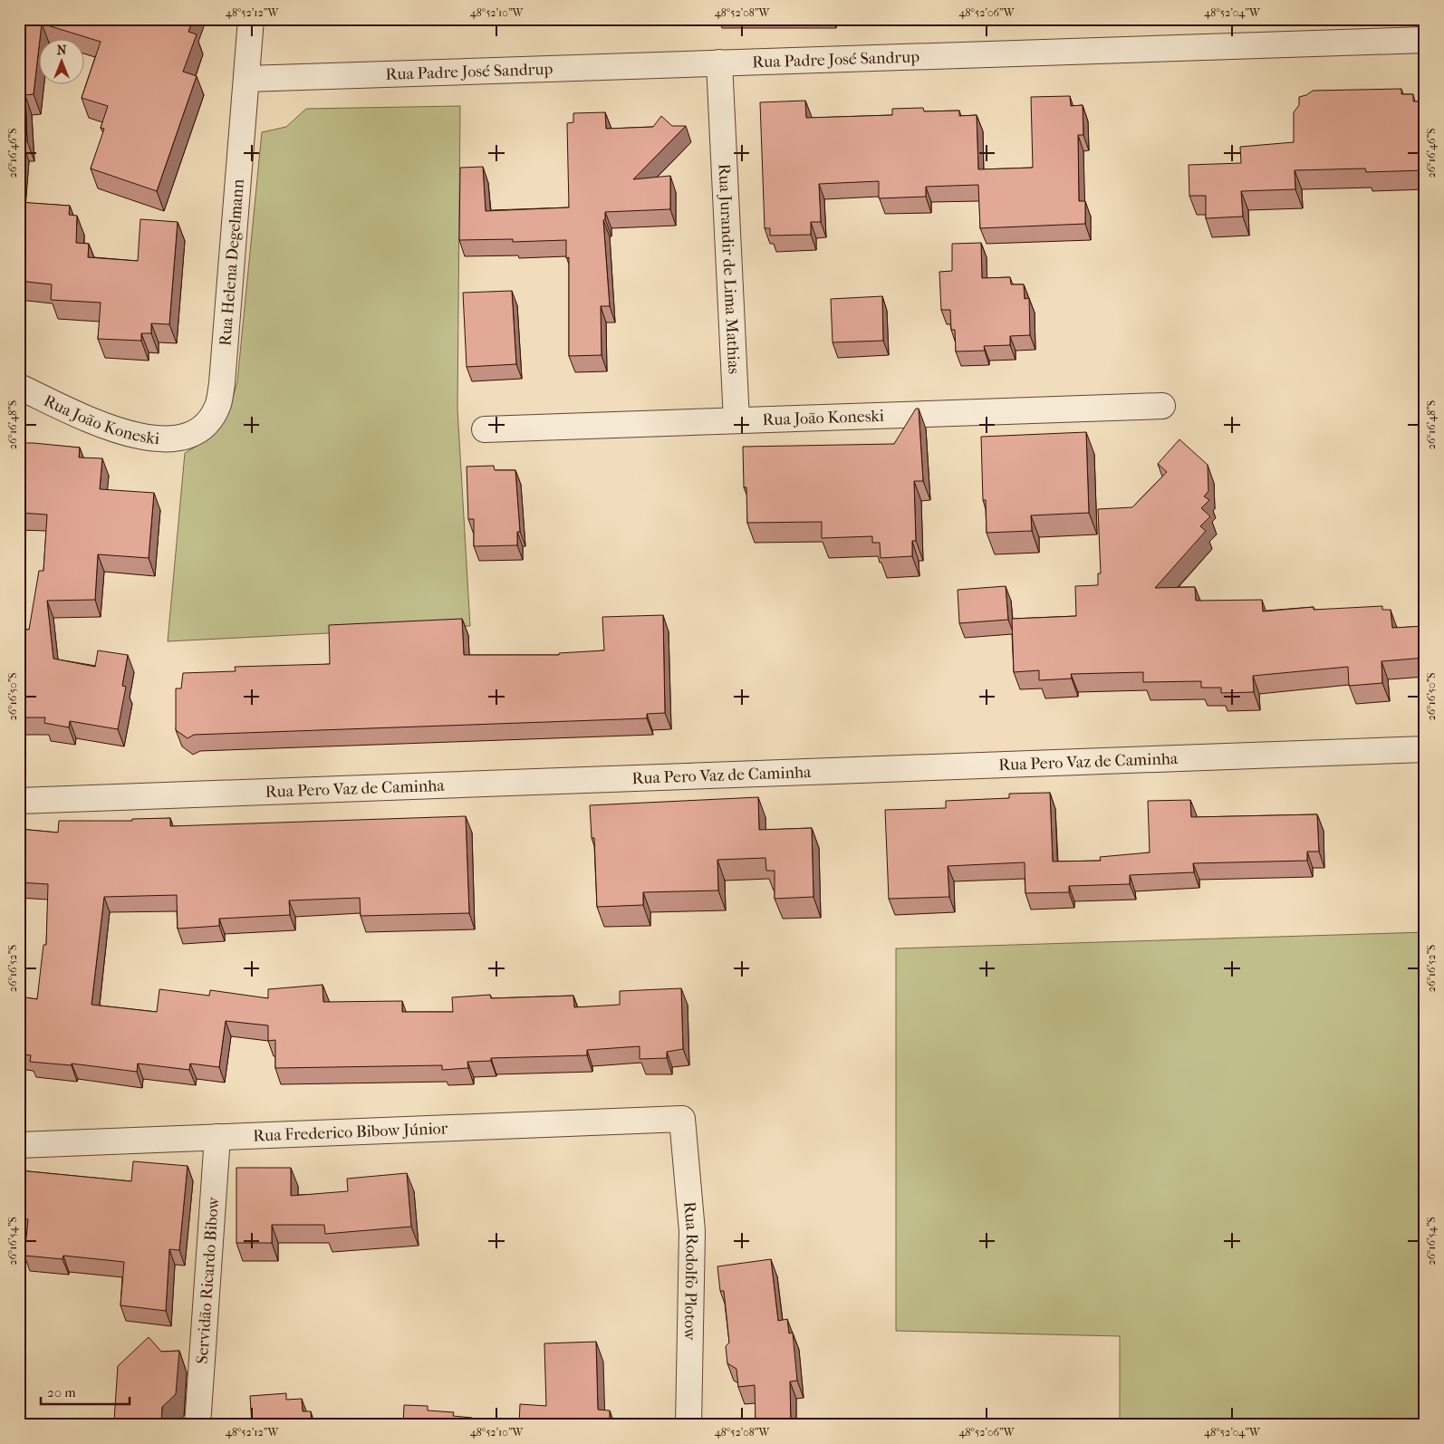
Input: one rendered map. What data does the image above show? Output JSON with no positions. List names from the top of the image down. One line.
{"streets":{"street":["Rua Padre José Sandrup","Rua Helena Degelmann","Rua Jurandir de Lima Mathias","Rua João Koneski","Rua Pero Vaz de Caminha","Rua Frederico Bibow Júnior","Rua Rodolfo Plotow","Servidão Ricardo Bibow"]},"crossings":[["Rua Padre José Sandrup","Rua Helena Degelmann"],["Rua Padre José Sandrup","Rua Jurandir de Lima Mathias"],["Rua Helena Degelmann","Rua João Koneski"],["Rua Jurandir de Lima Mathias","Rua João Koneski"],["Rua Frederico Bibow Júnior","Rua Rodolfo Plotow"],["Rua Frederico Bibow Júnior","Servidão Ricardo Bibow"]],"scale_bar":"20 m","north":"top","coordinates":["48°52'12\"W","48°52'10\"W","48°52'08\"W","48°52'06\"W","48°52'04\"W","26°16'46\"S","26°16'48\"S","26°16'50\"S","26°16'52\"S","26°16'54\"S"]}
